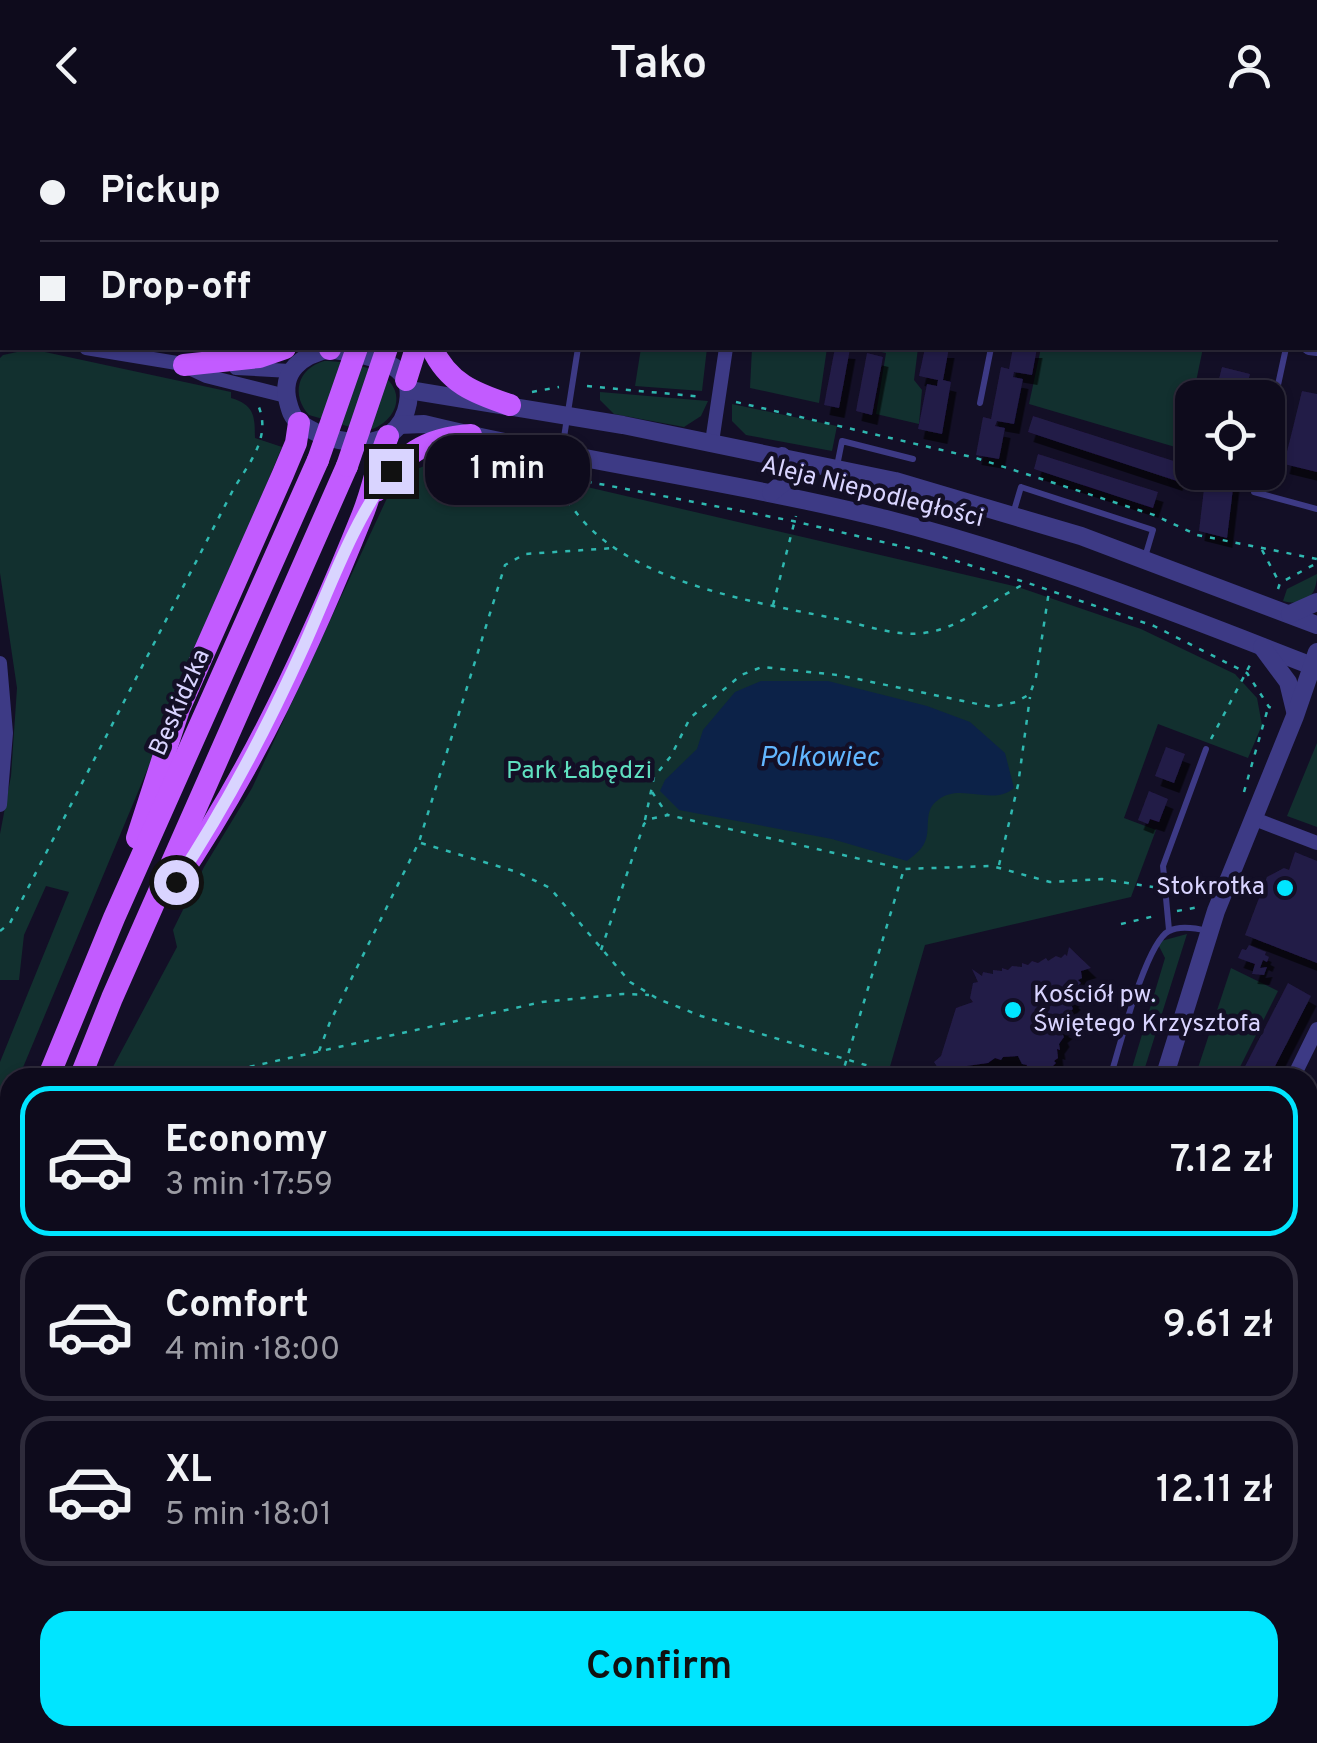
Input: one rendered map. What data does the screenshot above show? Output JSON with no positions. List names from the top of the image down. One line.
{"streets":{"main road":["Beskidzka"],"street":["Aleja Niepodległości"]},"water":["Polkowiec"],"parks":["Park Łabędzi"],"places":["Stokrotka","Kościół pw. Świętego Krzysztofa"],"page":{"header":"Tako","banner":["Pickup","Drop-off"],"bubble":"1 min","list":[{"name":"Economy","note":"3 min · 17:59","value":"7.12 zł"},{"name":"Comfort","note":"4 min · 18:00","value":"9.61 zł"},{"name":"XL","note":"5 min · 18:01","value":"12.11 zł"}],"buttons":"Confirm"}}
